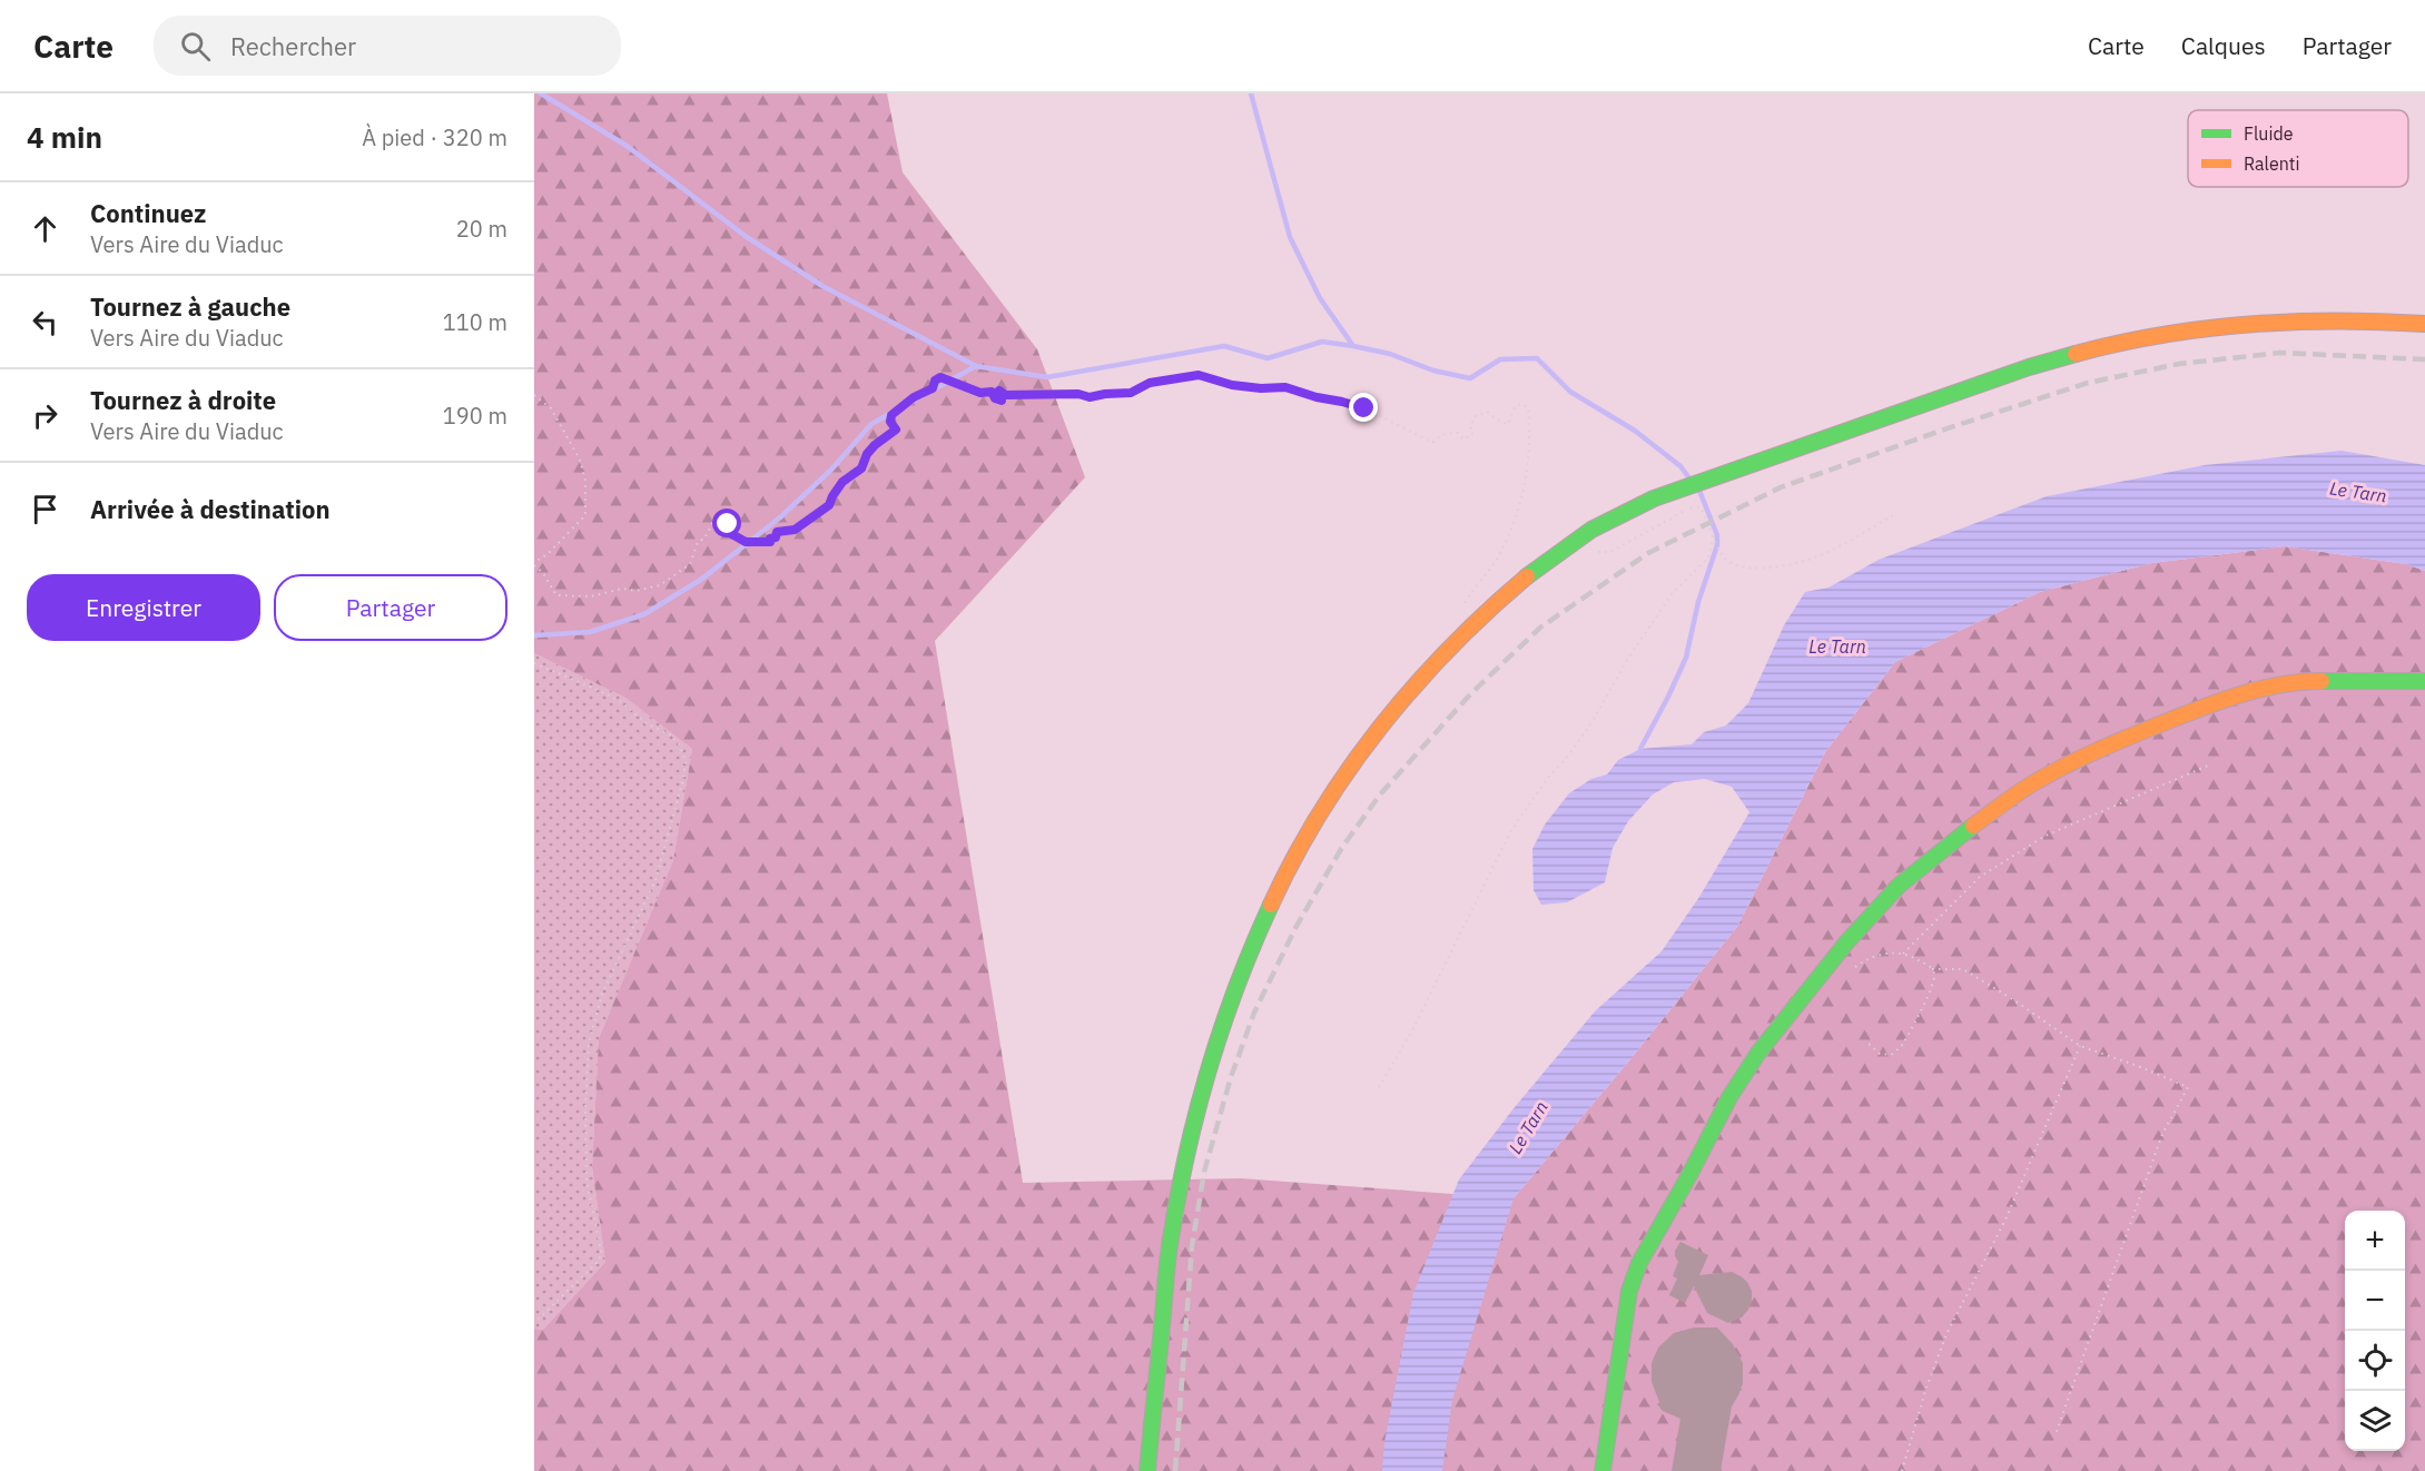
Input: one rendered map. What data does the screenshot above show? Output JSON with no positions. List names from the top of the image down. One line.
{"water":["Le Tarn"],"legend":["Fluide","Ralenti"],"page":{"header":"Carte","search":"Rechercher","nav":["Carte","Calques","Partager"],"heading":["4 min","À pied · 320 m"],"list":[["Continuez","Vers Aire du Viaduc","20 m"],["Tournez à gauche","Vers Aire du Viaduc","110 m"],["Tournez à droite","Vers Aire du Viaduc","190 m"],"Arrivée à destination"],"buttons":["Enregistrer","Partager"],"map_buttons":["+","−"]}}
